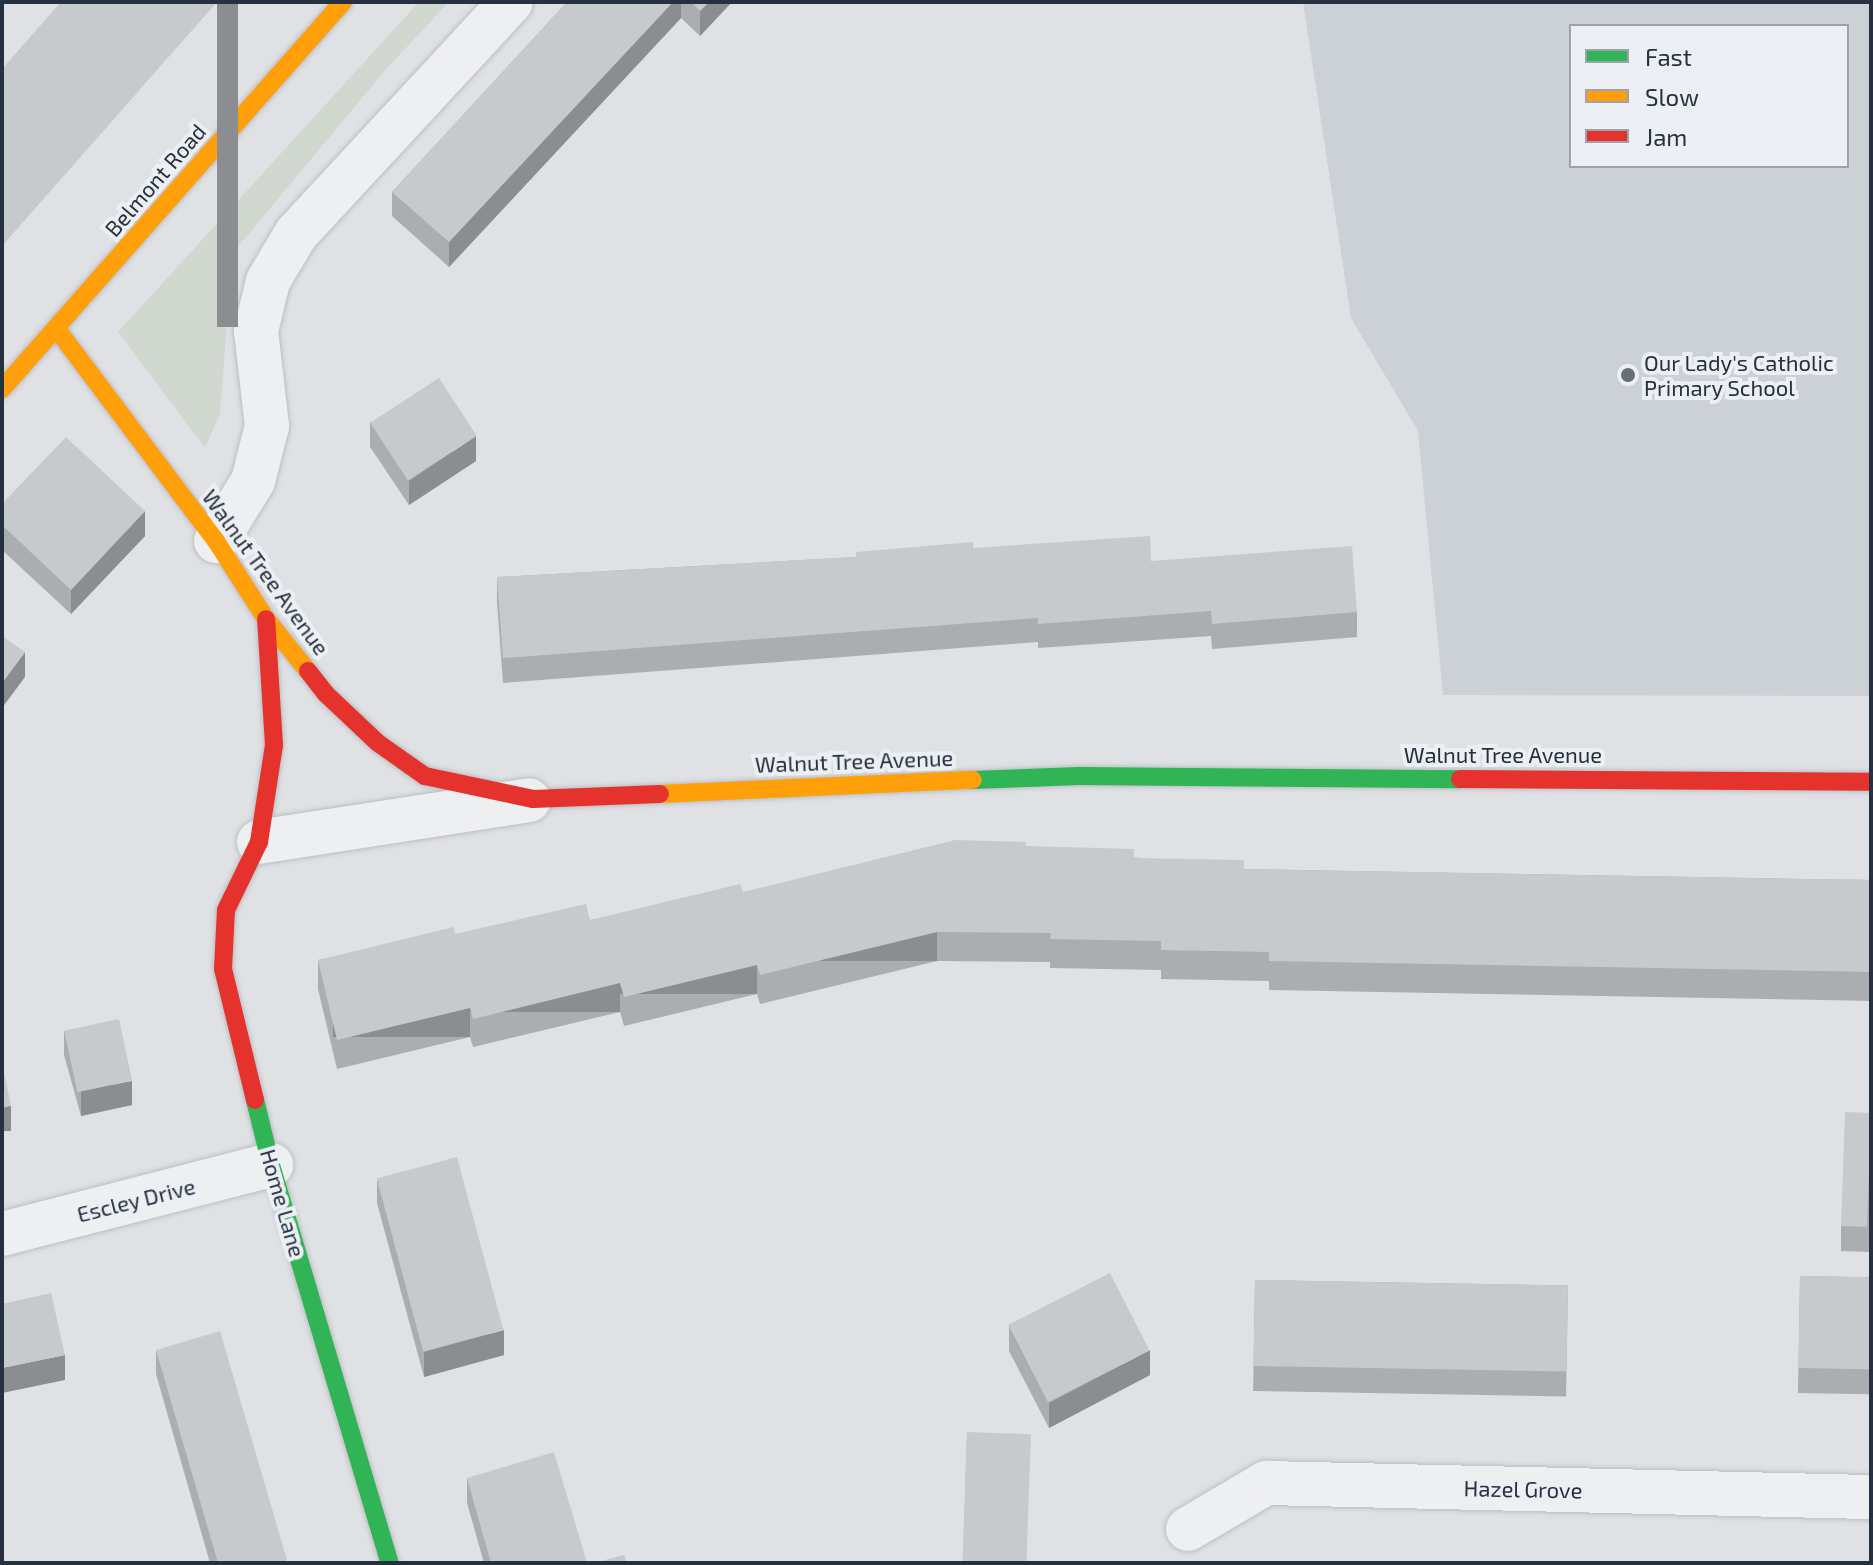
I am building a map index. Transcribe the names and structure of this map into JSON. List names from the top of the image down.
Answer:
{
  "streets": {
    "main road": ["Belmont Road", "Walnut Tree Avenue", "Home Lane"],
    "street": ["Escley Drive", "Hazel Grove"]
  },
  "crossings": [
    ["Belmont Road", "Walnut Tree Avenue"],
    ["Walnut Tree Avenue", "Home Lane"],
    ["Escley Drive", "Home Lane"]
  ],
  "places": ["Our Lady's Catholic Primary School"],
  "legend": ["Fast", "Slow", "Jam"]
}
